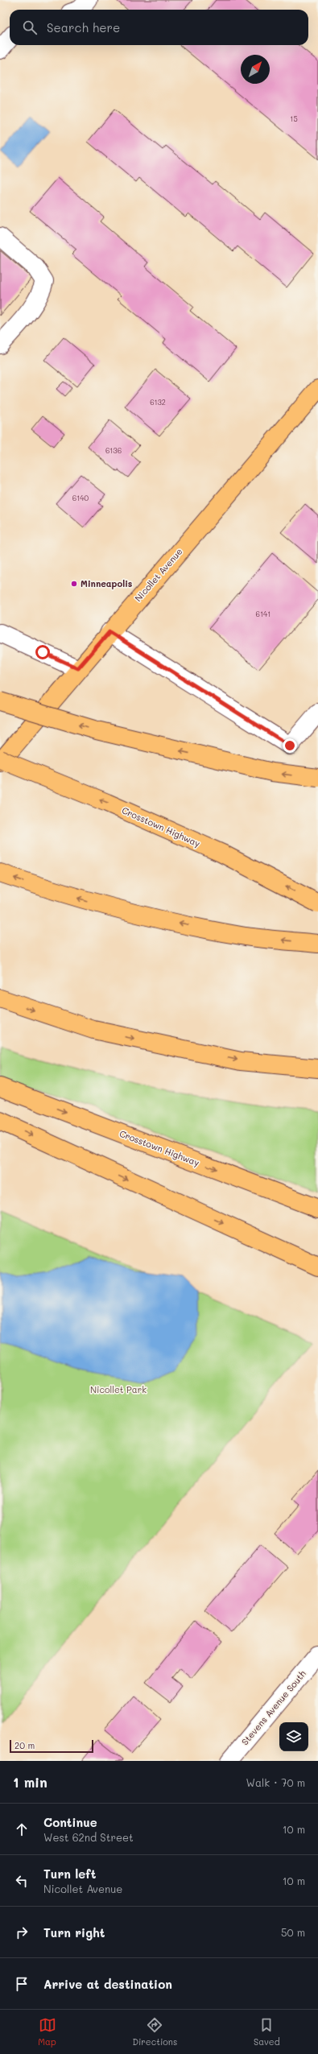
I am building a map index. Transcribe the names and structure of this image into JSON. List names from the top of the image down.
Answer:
{
  "streets": {
    "main road": ["Nicollet Avenue", "Crosstown Highway"],
    "street": ["Stevens Avenue South"]
  },
  "parks": ["Nicollet Park"],
  "places": ["Minneapolis"],
  "house_numbers": [
    "15",
    "6132",
    "6136",
    "6140",
    "6141"
  ],
  "scale_bar": "20 m",
  "north": "top right",
  "page": {
    "search": "Search here",
    "scale": "20 m",
    "heading": ["1 min", "Walk · 70 m"],
    "list": [
      ["Continue", "West 62nd Street", "10 m"],
      ["Turn left", "Nicollet Avenue", "10 m"],
      ["Turn right", "50 m"],
      "Arrive at destination"
    ],
    "nav": ["Map", "Directions", "Saved"]
  }
}
